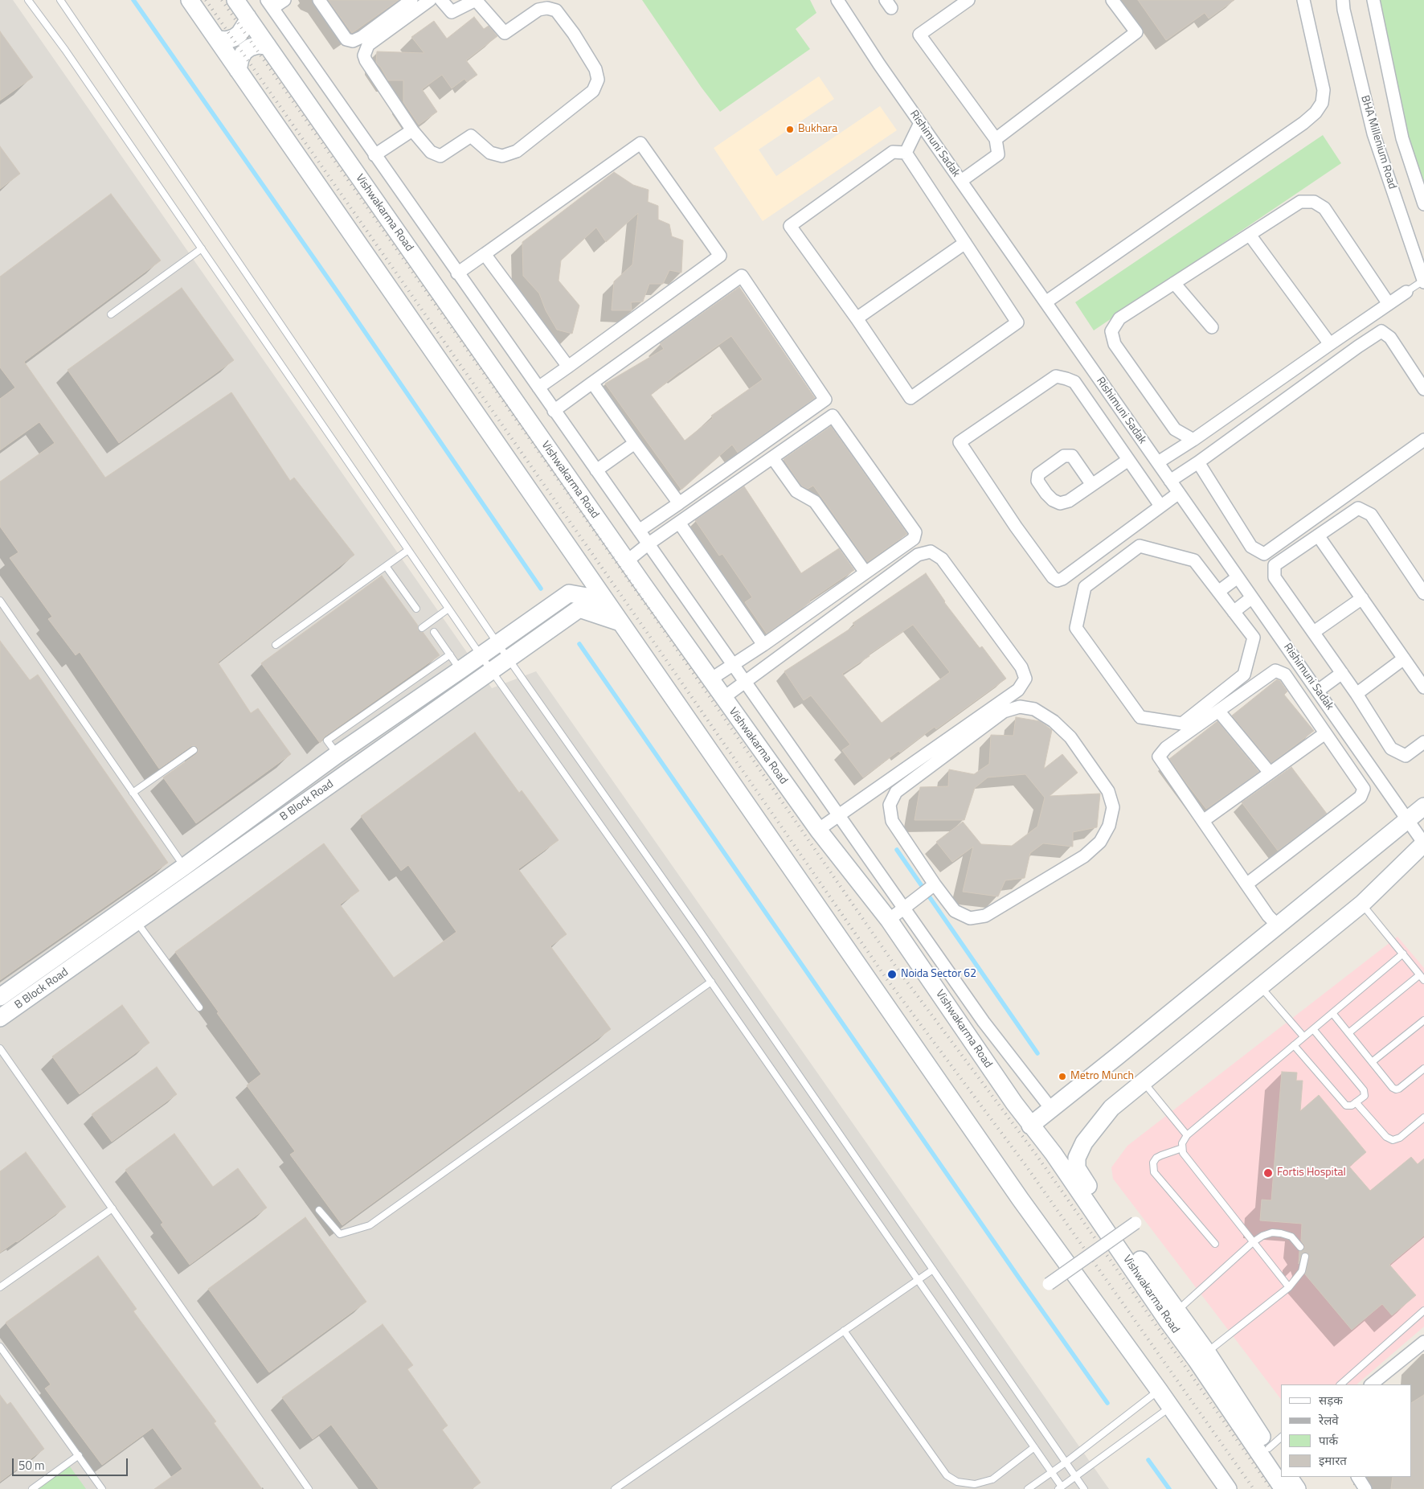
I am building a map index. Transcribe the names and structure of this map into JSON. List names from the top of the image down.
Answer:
{
  "streets": {
    "main road": ["Vishwakarma Road", "B Block Road"],
    "street": ["BHA Millenium Road", "Rishimuni Sadak"]
  },
  "places": [
    "Bukhara",
    "Noida Sector 62",
    "Metro Munch",
    "Fortis Hospital"
  ],
  "legend": [
    "सड़क",
    "रेलवे",
    "पार्क",
    "इमारत"
  ],
  "scale_bar": "50 m"
}
